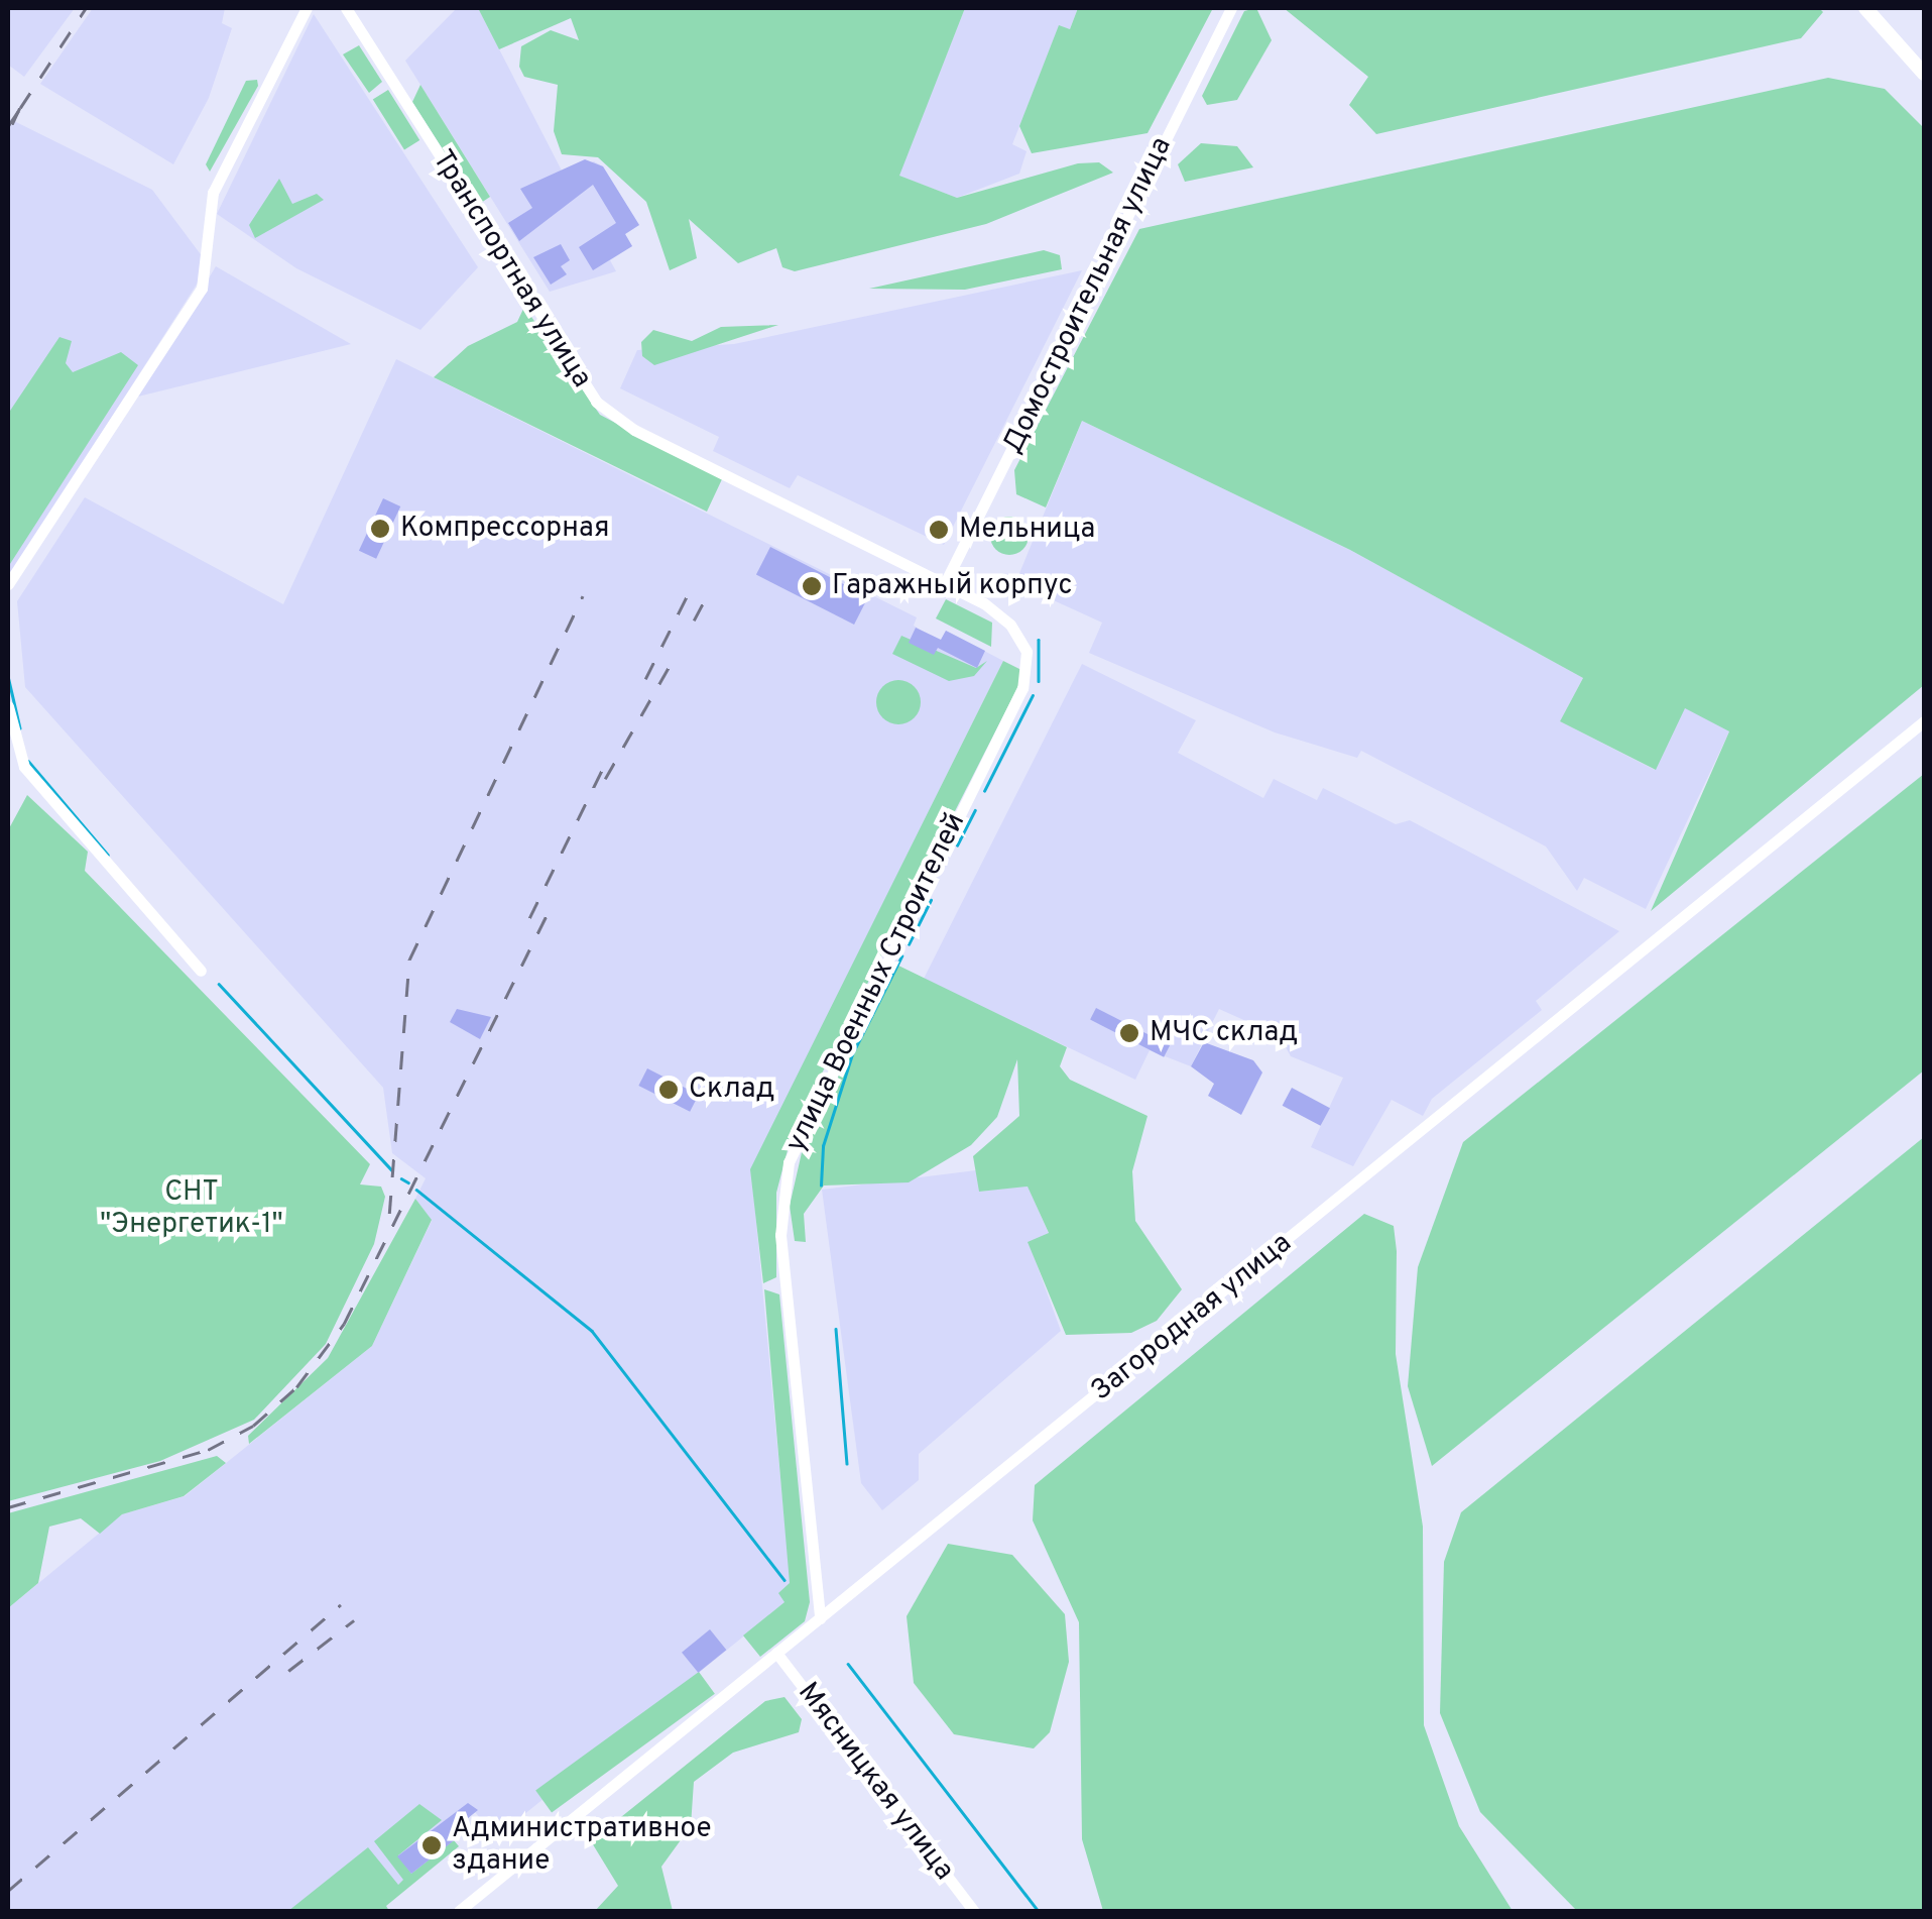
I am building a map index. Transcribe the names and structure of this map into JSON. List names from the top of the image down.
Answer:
{
  "streets": {
    "street": [
      "Транспортная улица",
      "Домостроительная улица",
      "улица Военных Строителей",
      "Загородная улица",
      "Мясницкая улица"
    ]
  },
  "crossings": [
    ["Транспортная улица", "Домостроительная улица"],
    ["Транспортная улица", "улица Военных Строителей"],
    ["Домостроительная улица", "улица Военных Строителей"],
    ["улица Военных Строителей", "Загородная улица"],
    ["Загородная улица", "Мясницкая улица"]
  ],
  "parks": ["СНТ \"Энергетик-1\""],
  "places": [
    "Компрессорная",
    "Мельница",
    "Гаражный корпус",
    "МЧС склад",
    "Склад",
    "Административное здание"
  ]
}
